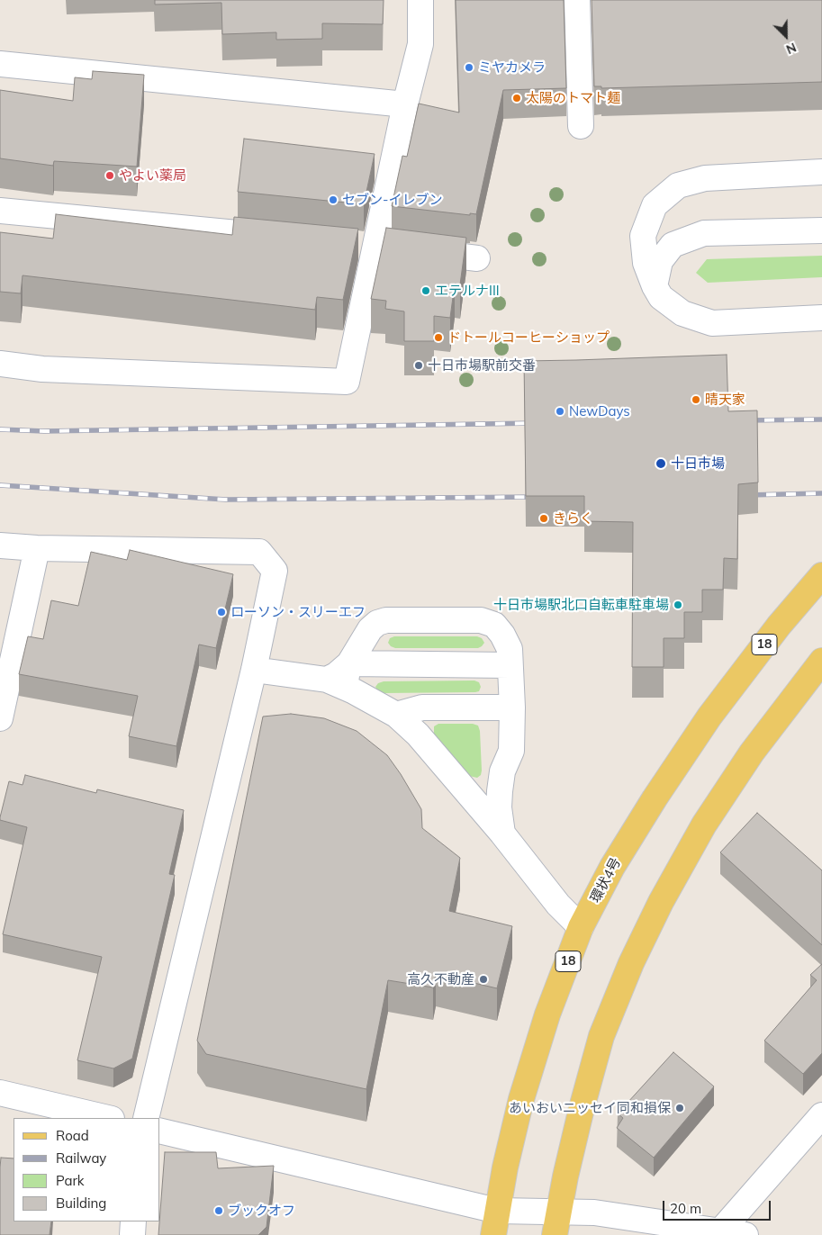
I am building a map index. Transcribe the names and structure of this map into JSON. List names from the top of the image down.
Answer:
{
  "streets": {
    "main road": ["18", "環状4号"]
  },
  "places": [
    "ミヤカメラ",
    "太陽のトマト麺",
    "やよい薬局",
    "セブン-イレブン",
    "エテルナIII",
    "ドトールコーヒーショップ",
    "十日市場駅前交番",
    "晴天家",
    "NewDays",
    "十日市場",
    "きらく",
    "十日市場駅北口自転車駐車場",
    "ローソン・スリーエフ",
    "高久不動産",
    "あいおいニッセイ同和損保",
    "ブックオフ"
  ],
  "legend": [
    "Road",
    "Railway",
    "Park",
    "Building"
  ],
  "scale_bar": "20 m",
  "north": "bottom right"
}
